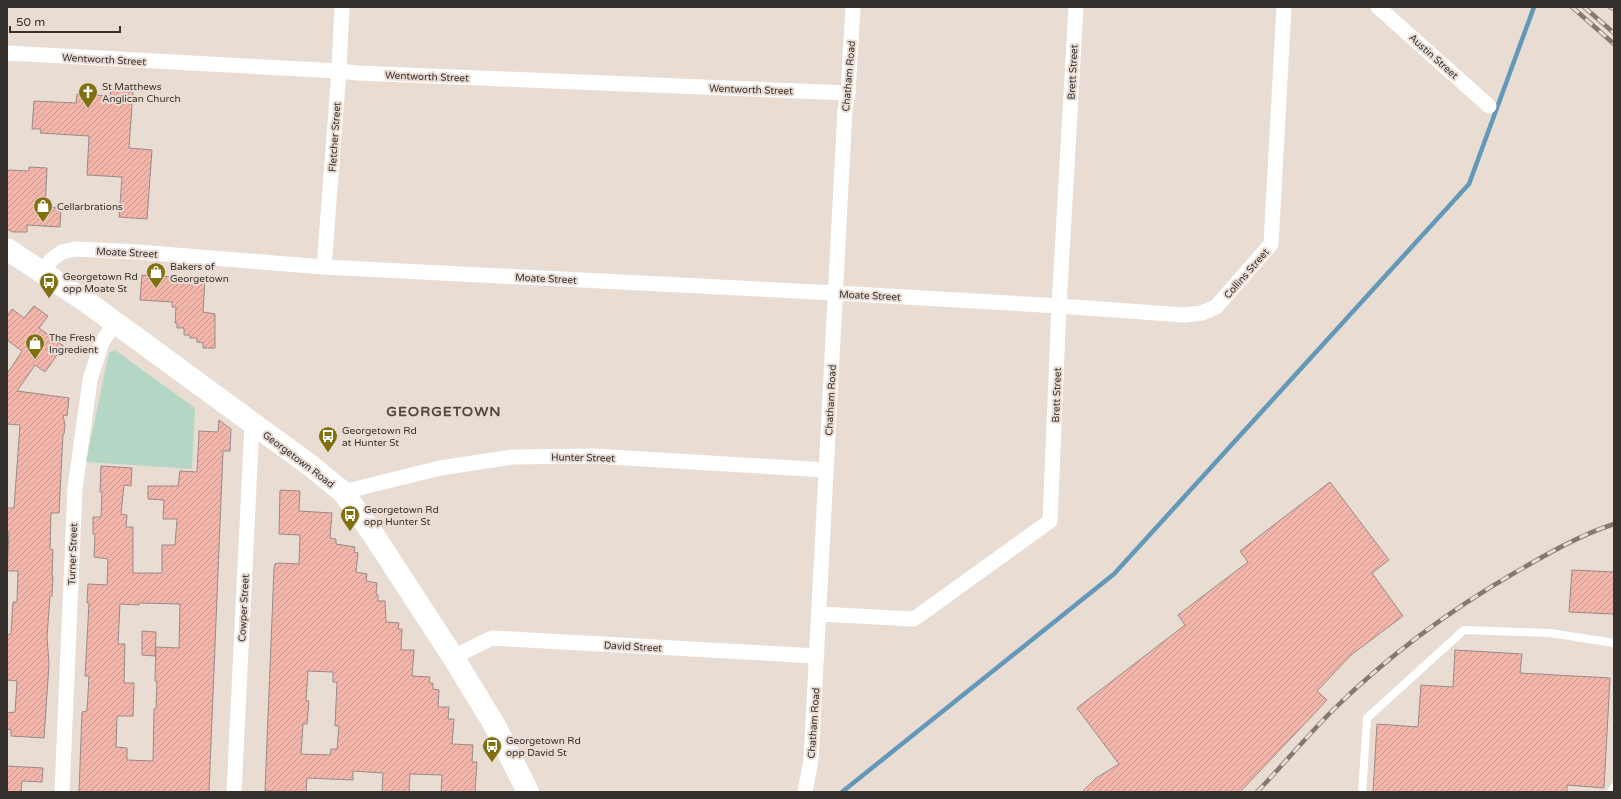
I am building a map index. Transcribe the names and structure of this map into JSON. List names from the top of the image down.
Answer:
{
  "streets": {
    "street": [
      "Austin Street",
      "Wentworth Street",
      "Brett Street",
      "Chatham Road",
      "Fletcher Street",
      "Moate Street",
      "Collins Street",
      "Hunter Street",
      "Georgetown Road",
      "Turner Street",
      "Cowper Street",
      "David Street"
    ]
  },
  "crossings": [
    ["Wentworth Street", "Chatham Road"],
    ["Wentworth Street", "Fletcher Street"],
    ["Brett Street", "Chatham Road"],
    ["Brett Street", "Moate Street"],
    ["Brett Street", "Collins Street"],
    ["Chatham Road", "Moate Street"],
    ["Chatham Road", "Hunter Street"],
    ["Chatham Road", "David Street"],
    ["Fletcher Street", "Moate Street"],
    ["Moate Street", "Collins Street"],
    ["Moate Street", "Georgetown Road"],
    ["Hunter Street", "Georgetown Road"],
    ["Georgetown Road", "Turner Street"],
    ["Georgetown Road", "Cowper Street"],
    ["Georgetown Road", "David Street"]
  ],
  "districts": ["GEORGETOWN"],
  "places": {
    "church": ["St Matthews Anglican Church"],
    "shop": ["Cellarbrations", "Bakers of Georgetown", "The Fresh Ingredient"],
    "bus stop": [
      "Georgetown Rd opp Moate St",
      "Georgetown Rd at Hunter St",
      "Georgetown Rd opp Hunter St",
      "Georgetown Rd opp David St"
    ]
  },
  "scale_bar": "50 m"
}
